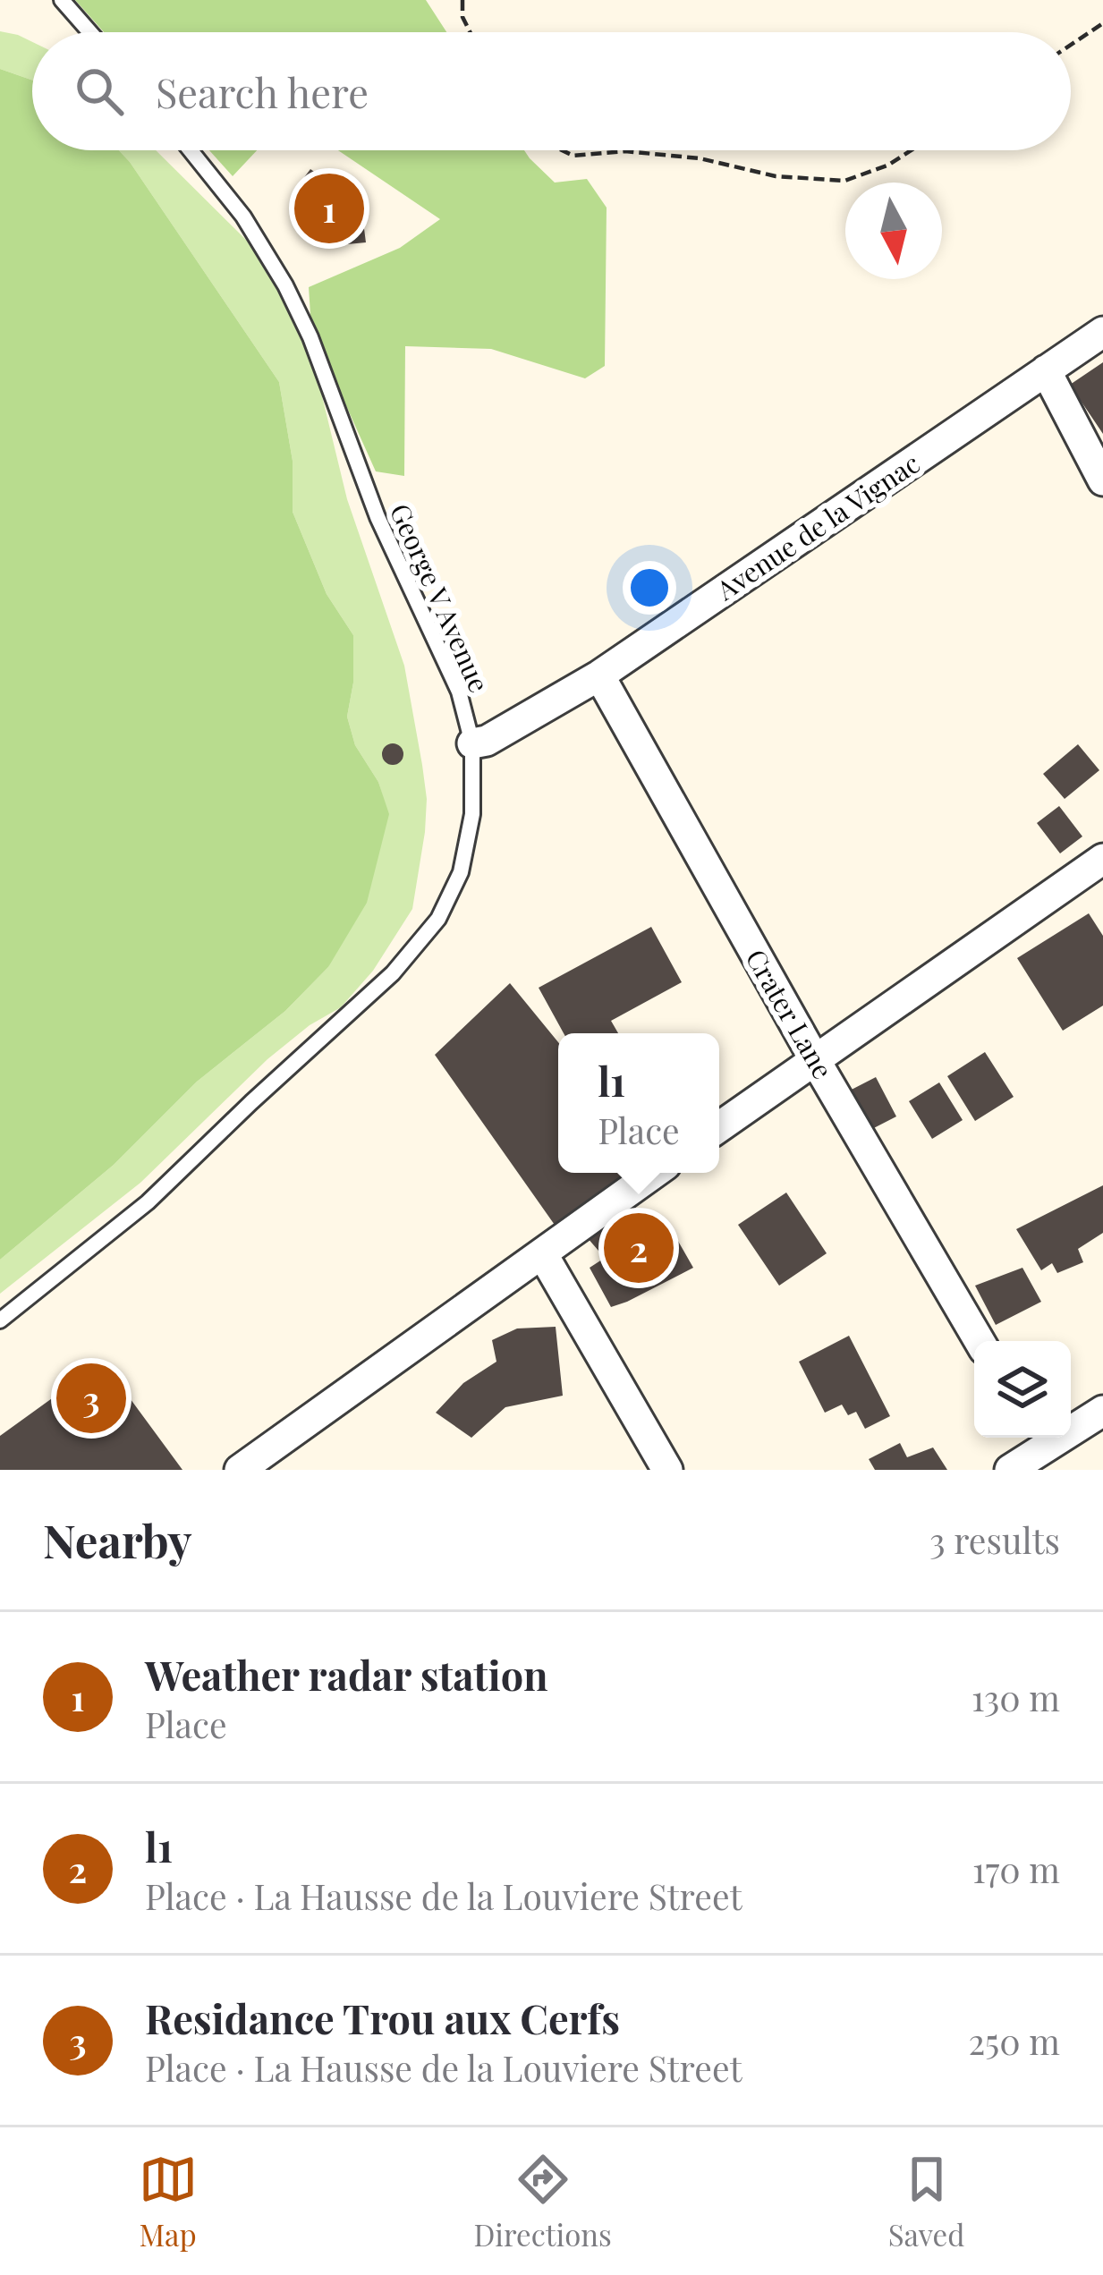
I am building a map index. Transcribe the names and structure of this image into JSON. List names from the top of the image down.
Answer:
{
  "streets": {
    "street": ["Avenue de la Vignac", "Crater Lane"],
    "lane": ["George V Avenue"]
  },
  "crossings": [
    ["Avenue de la Vignac", "George V Avenue"],
    ["Avenue de la Vignac", "Crater Lane"]
  ],
  "north": "bottom",
  "page": {
    "search": "Search here",
    "pins": ["1", "2", "3"],
    "popup": ["l1", "Place"],
    "heading": ["Nearby", "3 results"],
    "list": [
      {
        "mark": "1",
        "name": "Weather radar station",
        "note": "Place",
        "value": "130 m"
      },
      {
        "mark": "2",
        "name": "l1",
        "note": "Place · La Hausse de la Louviere Street",
        "value": "170 m"
      },
      {
        "mark": "3",
        "name": "Residance Trou aux Cerfs",
        "note": "Place · La Hausse de la Louviere Street",
        "value": "250 m"
      }
    ],
    "nav": ["Map", "Directions", "Saved"]
  }
}
